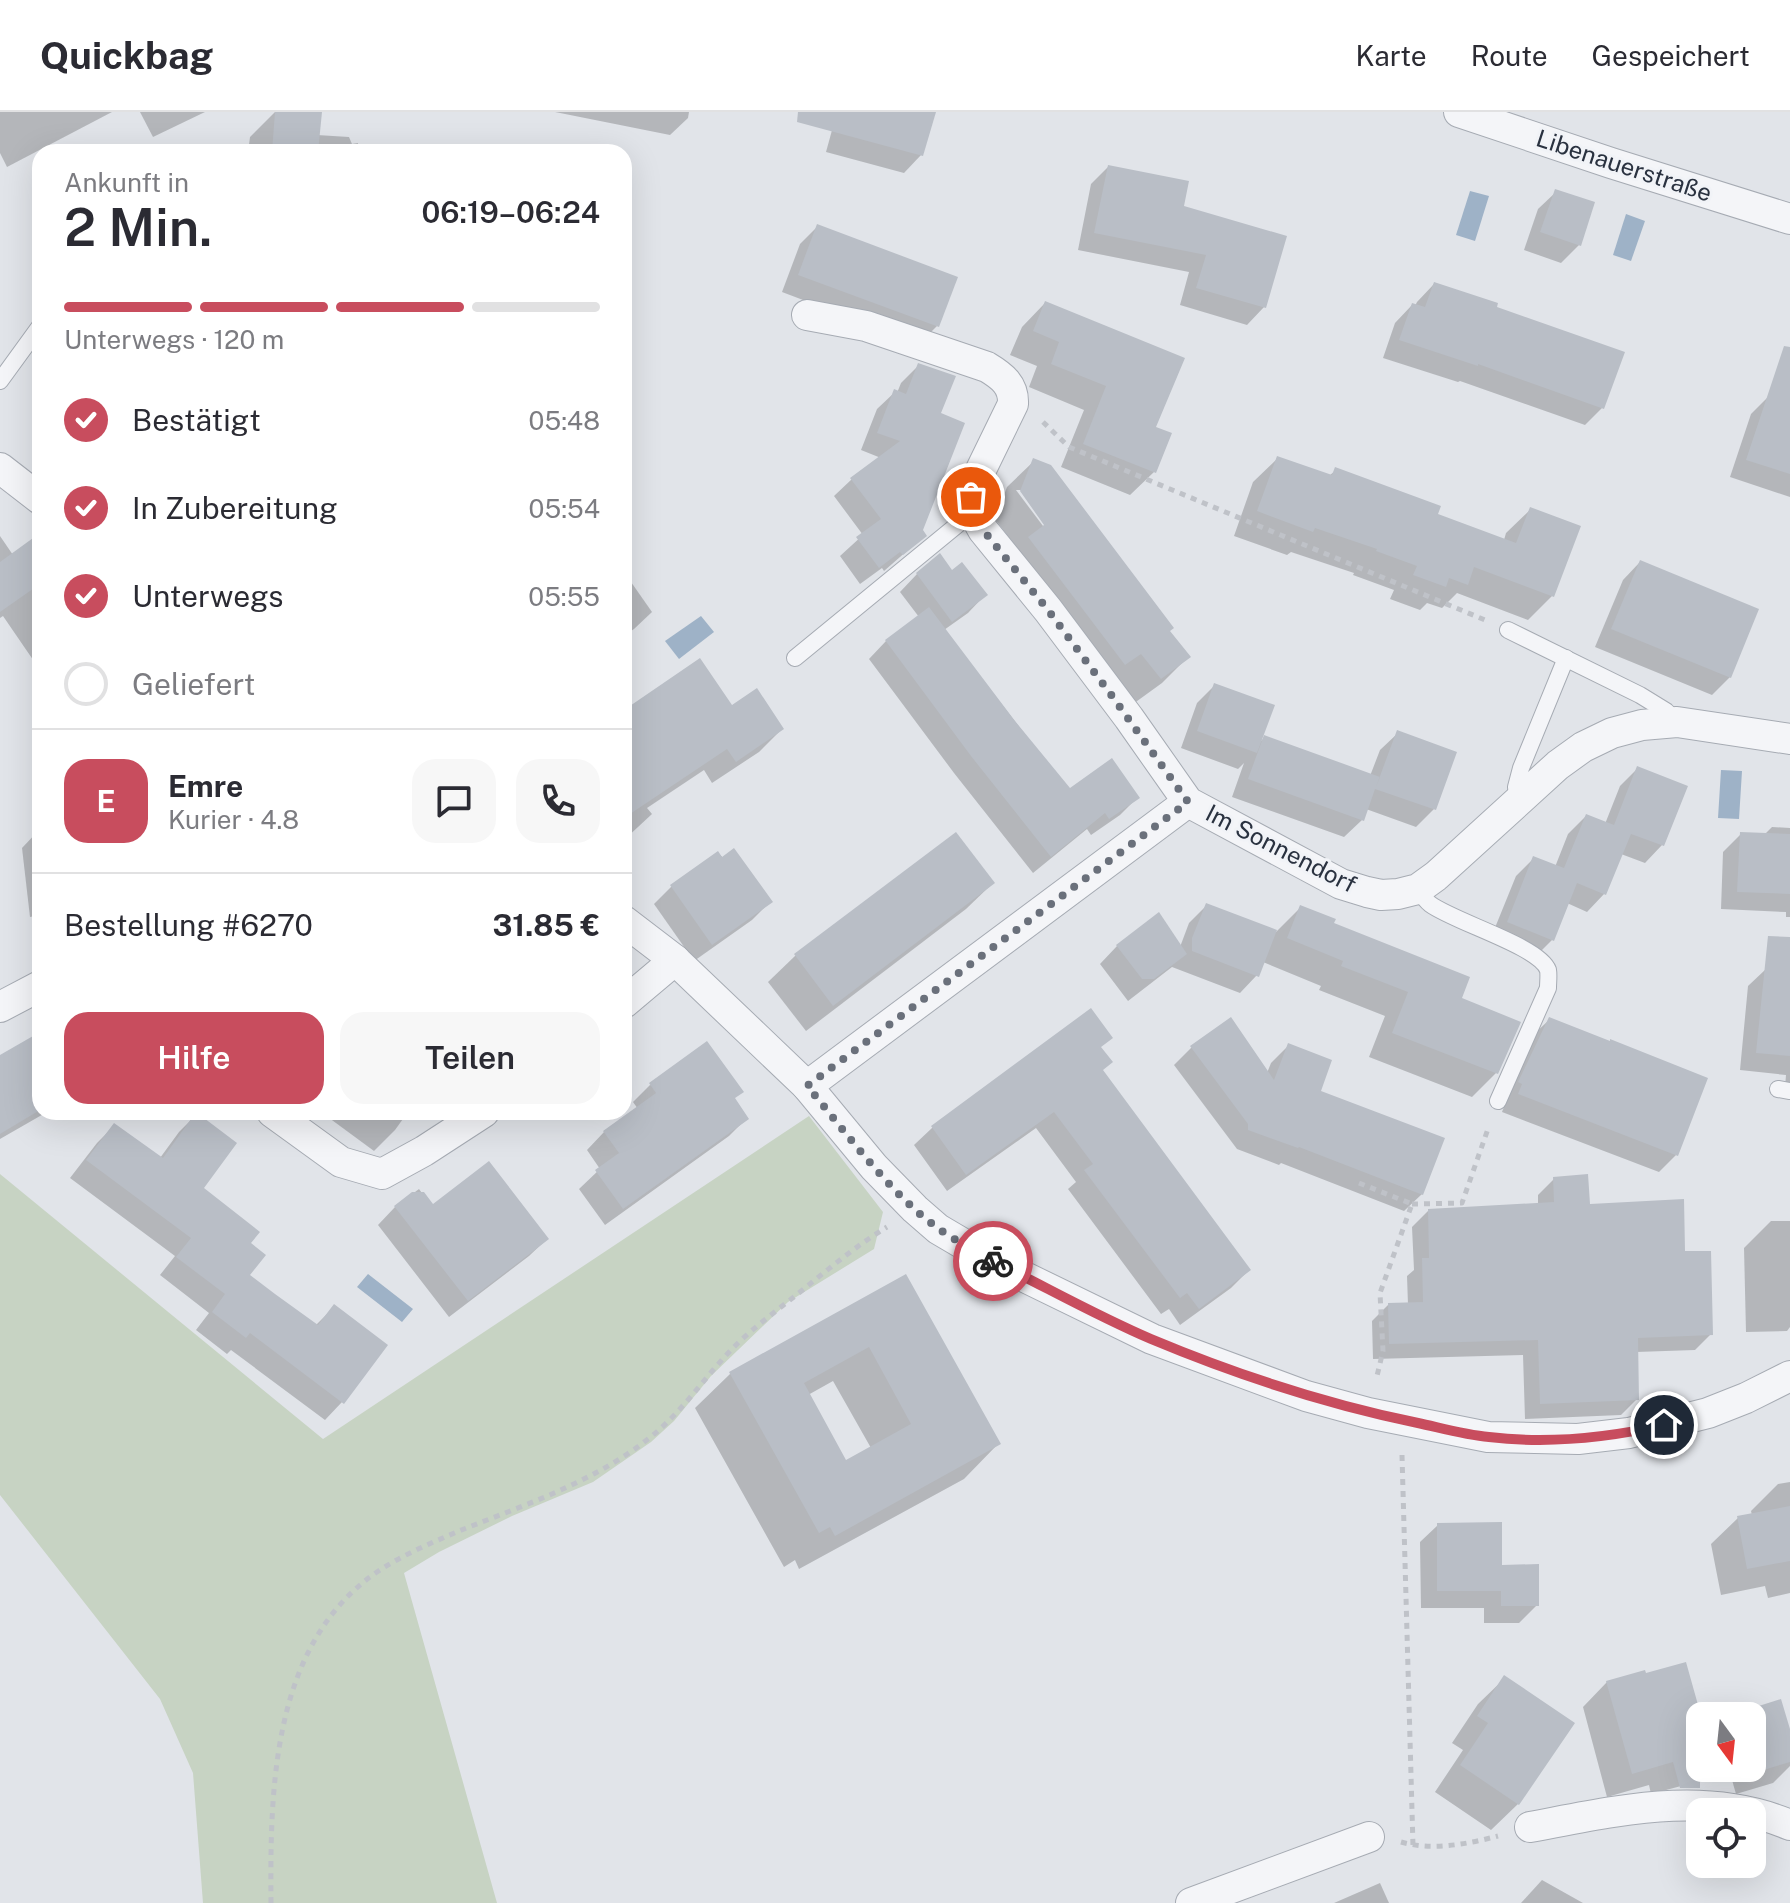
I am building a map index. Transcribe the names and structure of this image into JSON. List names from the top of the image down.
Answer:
{
  "streets": {
    "street": ["Libenauerstraße", "Im Sonnendorf"]
  },
  "north": "bottom",
  "page": {
    "header": "Quickbag",
    "nav": ["Karte", "Route", "Gespeichert"],
    "heading": ["2 Min.", "Ankunft in", "06:19–06:24"],
    "panel": [
      "Emre",
      "Kurier · 4.8",
      "Bestellung #6270",
      "31.85 €"
    ],
    "bar": "Unterwegs · 120 m",
    "list": [
      ["Bestätigt", "05:48"],
      ["In Zubereitung", "05:54"],
      ["Unterwegs", "05:55"],
      "Geliefert"
    ],
    "round": "E",
    "buttons": ["Hilfe", "Teilen"]
  }
}
